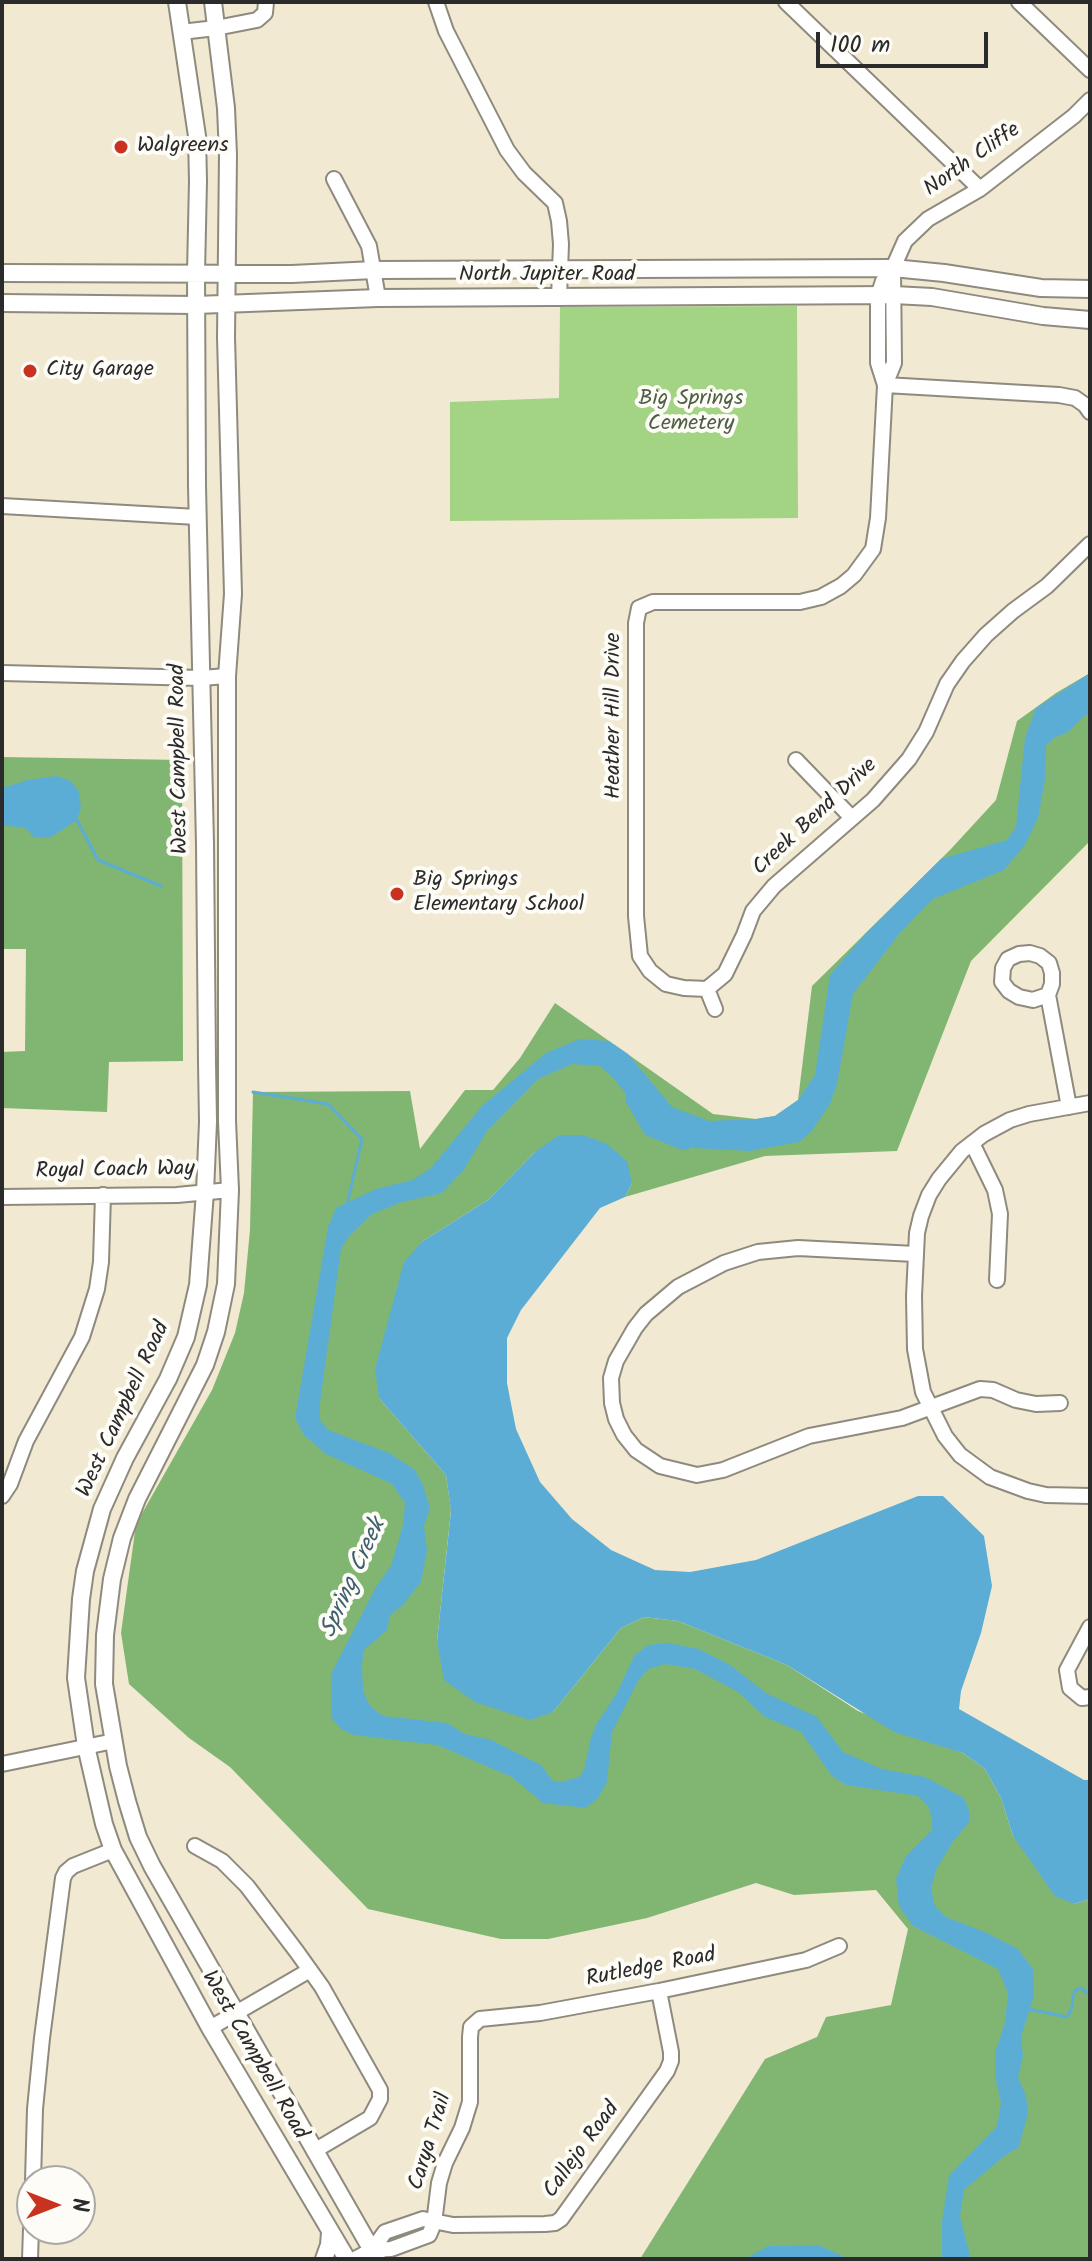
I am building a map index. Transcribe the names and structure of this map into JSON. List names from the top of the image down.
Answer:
{
  "streets": {
    "main road": ["North Jupiter Road", "West Campbell Road"],
    "street": [
      "North Cliffe",
      "Heather Hill Drive",
      "Creek Bend Drive",
      "Royal Coach Way",
      "Rutledge Road",
      "Carya Trail",
      "Callejo Road"
    ]
  },
  "crossings": [
    ["North Cliffe", "North Jupiter Road"],
    ["North Cliffe", "Heather Hill Drive"],
    ["North Jupiter Road", "Heather Hill Drive"],
    ["North Jupiter Road", "West Campbell Road"],
    ["Heather Hill Drive", "Creek Bend Drive"],
    ["West Campbell Road", "Royal Coach Way"],
    ["West Campbell Road", "Callejo Road"],
    ["Rutledge Road", "Carya Trail"],
    ["Rutledge Road", "Callejo Road"],
    ["Carya Trail", "Callejo Road"]
  ],
  "water": ["Spring Creek"],
  "parks": ["Big Springs Cemetery"],
  "places": ["Walgreens", "City Garage", "Big Springs Elementary School"],
  "scale_bar": "100 m",
  "north": "right"
}
